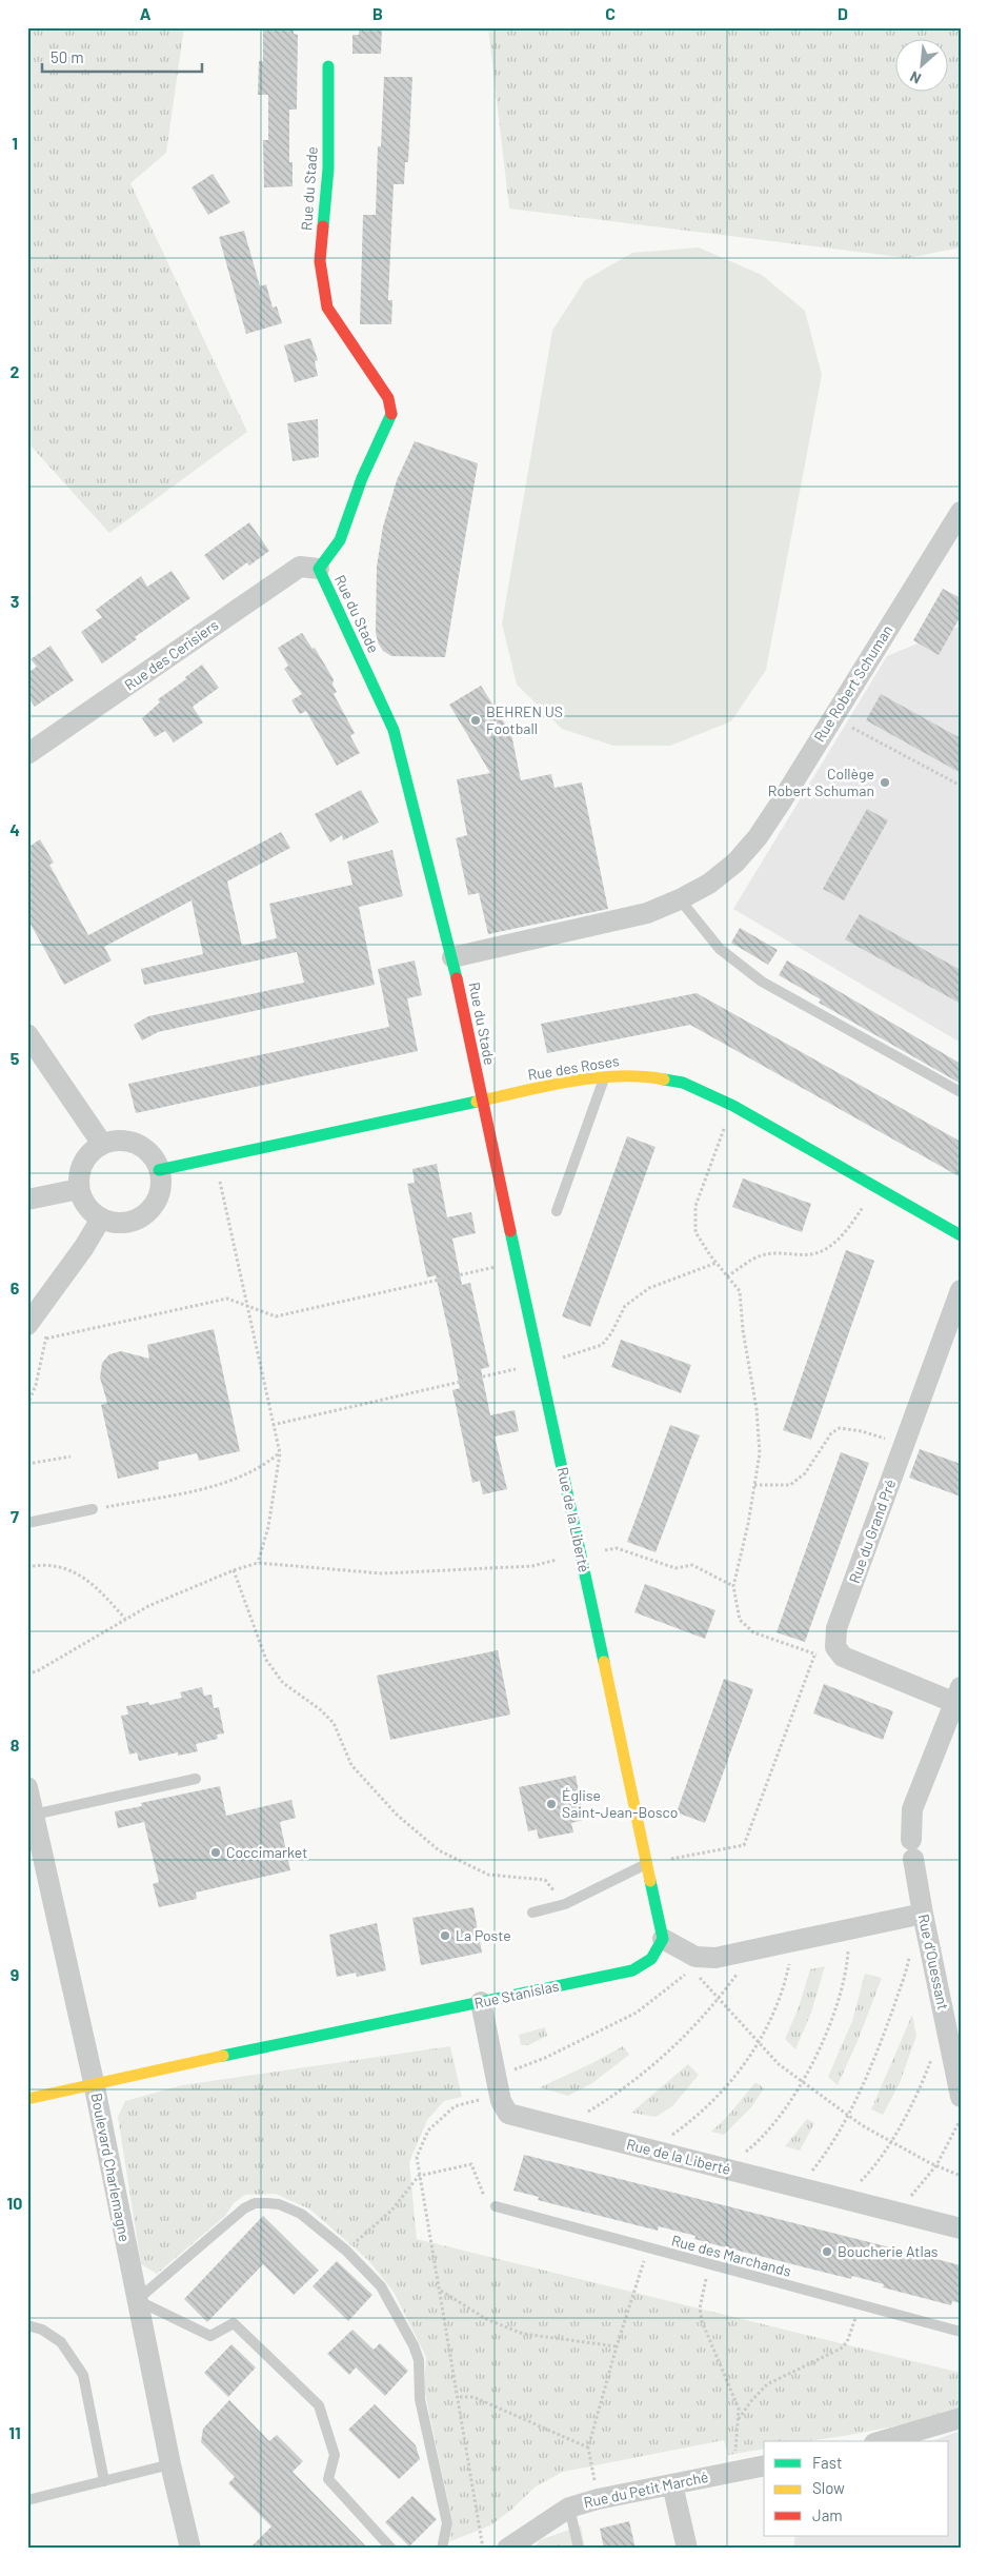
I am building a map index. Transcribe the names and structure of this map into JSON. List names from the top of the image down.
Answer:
{
  "streets": {
    "street": [
      "Rue du Stade",
      "Rue des Cerisiers",
      "Rue Robert Schuman",
      "Rue des Roses",
      "Rue de la Liberté",
      "Rue du Grand Pré",
      "Rue d'Ouessant",
      "Rue Stanislas",
      "Boulevard Charlemagne",
      "Rue du Petit Marché"
    ],
    "lane": ["Rue des Marchands"]
  },
  "crossings": [
    ["Rue du Stade", "Rue des Cerisiers"],
    ["Rue du Stade", "Rue Robert Schuman"],
    ["Rue du Stade", "Rue des Roses"],
    ["Rue du Stade", "Rue de la Liberté"],
    ["Rue des Roses", "Rue de la Liberté"],
    ["Rue de la Liberté", "Rue Stanislas"],
    ["Rue Stanislas", "Boulevard Charlemagne"]
  ],
  "places": [
    "BEHREN US Football",
    "Collège Robert Schuman",
    "Église Saint-Jean-Bosco",
    "Coccimarket",
    "La Poste",
    "Boucherie Atlas"
  ],
  "legend": ["Fast", "Slow", "Jam"],
  "scale_bar": "50 m",
  "north": "bottom left",
  "grid": {
    "columns": [
      "A",
      "B",
      "C",
      "D"
    ],
    "rows": [
      "1",
      "2",
      "3",
      "4",
      "5",
      "6",
      "7",
      "8",
      "9",
      "10",
      "11"
    ]
  }
}
